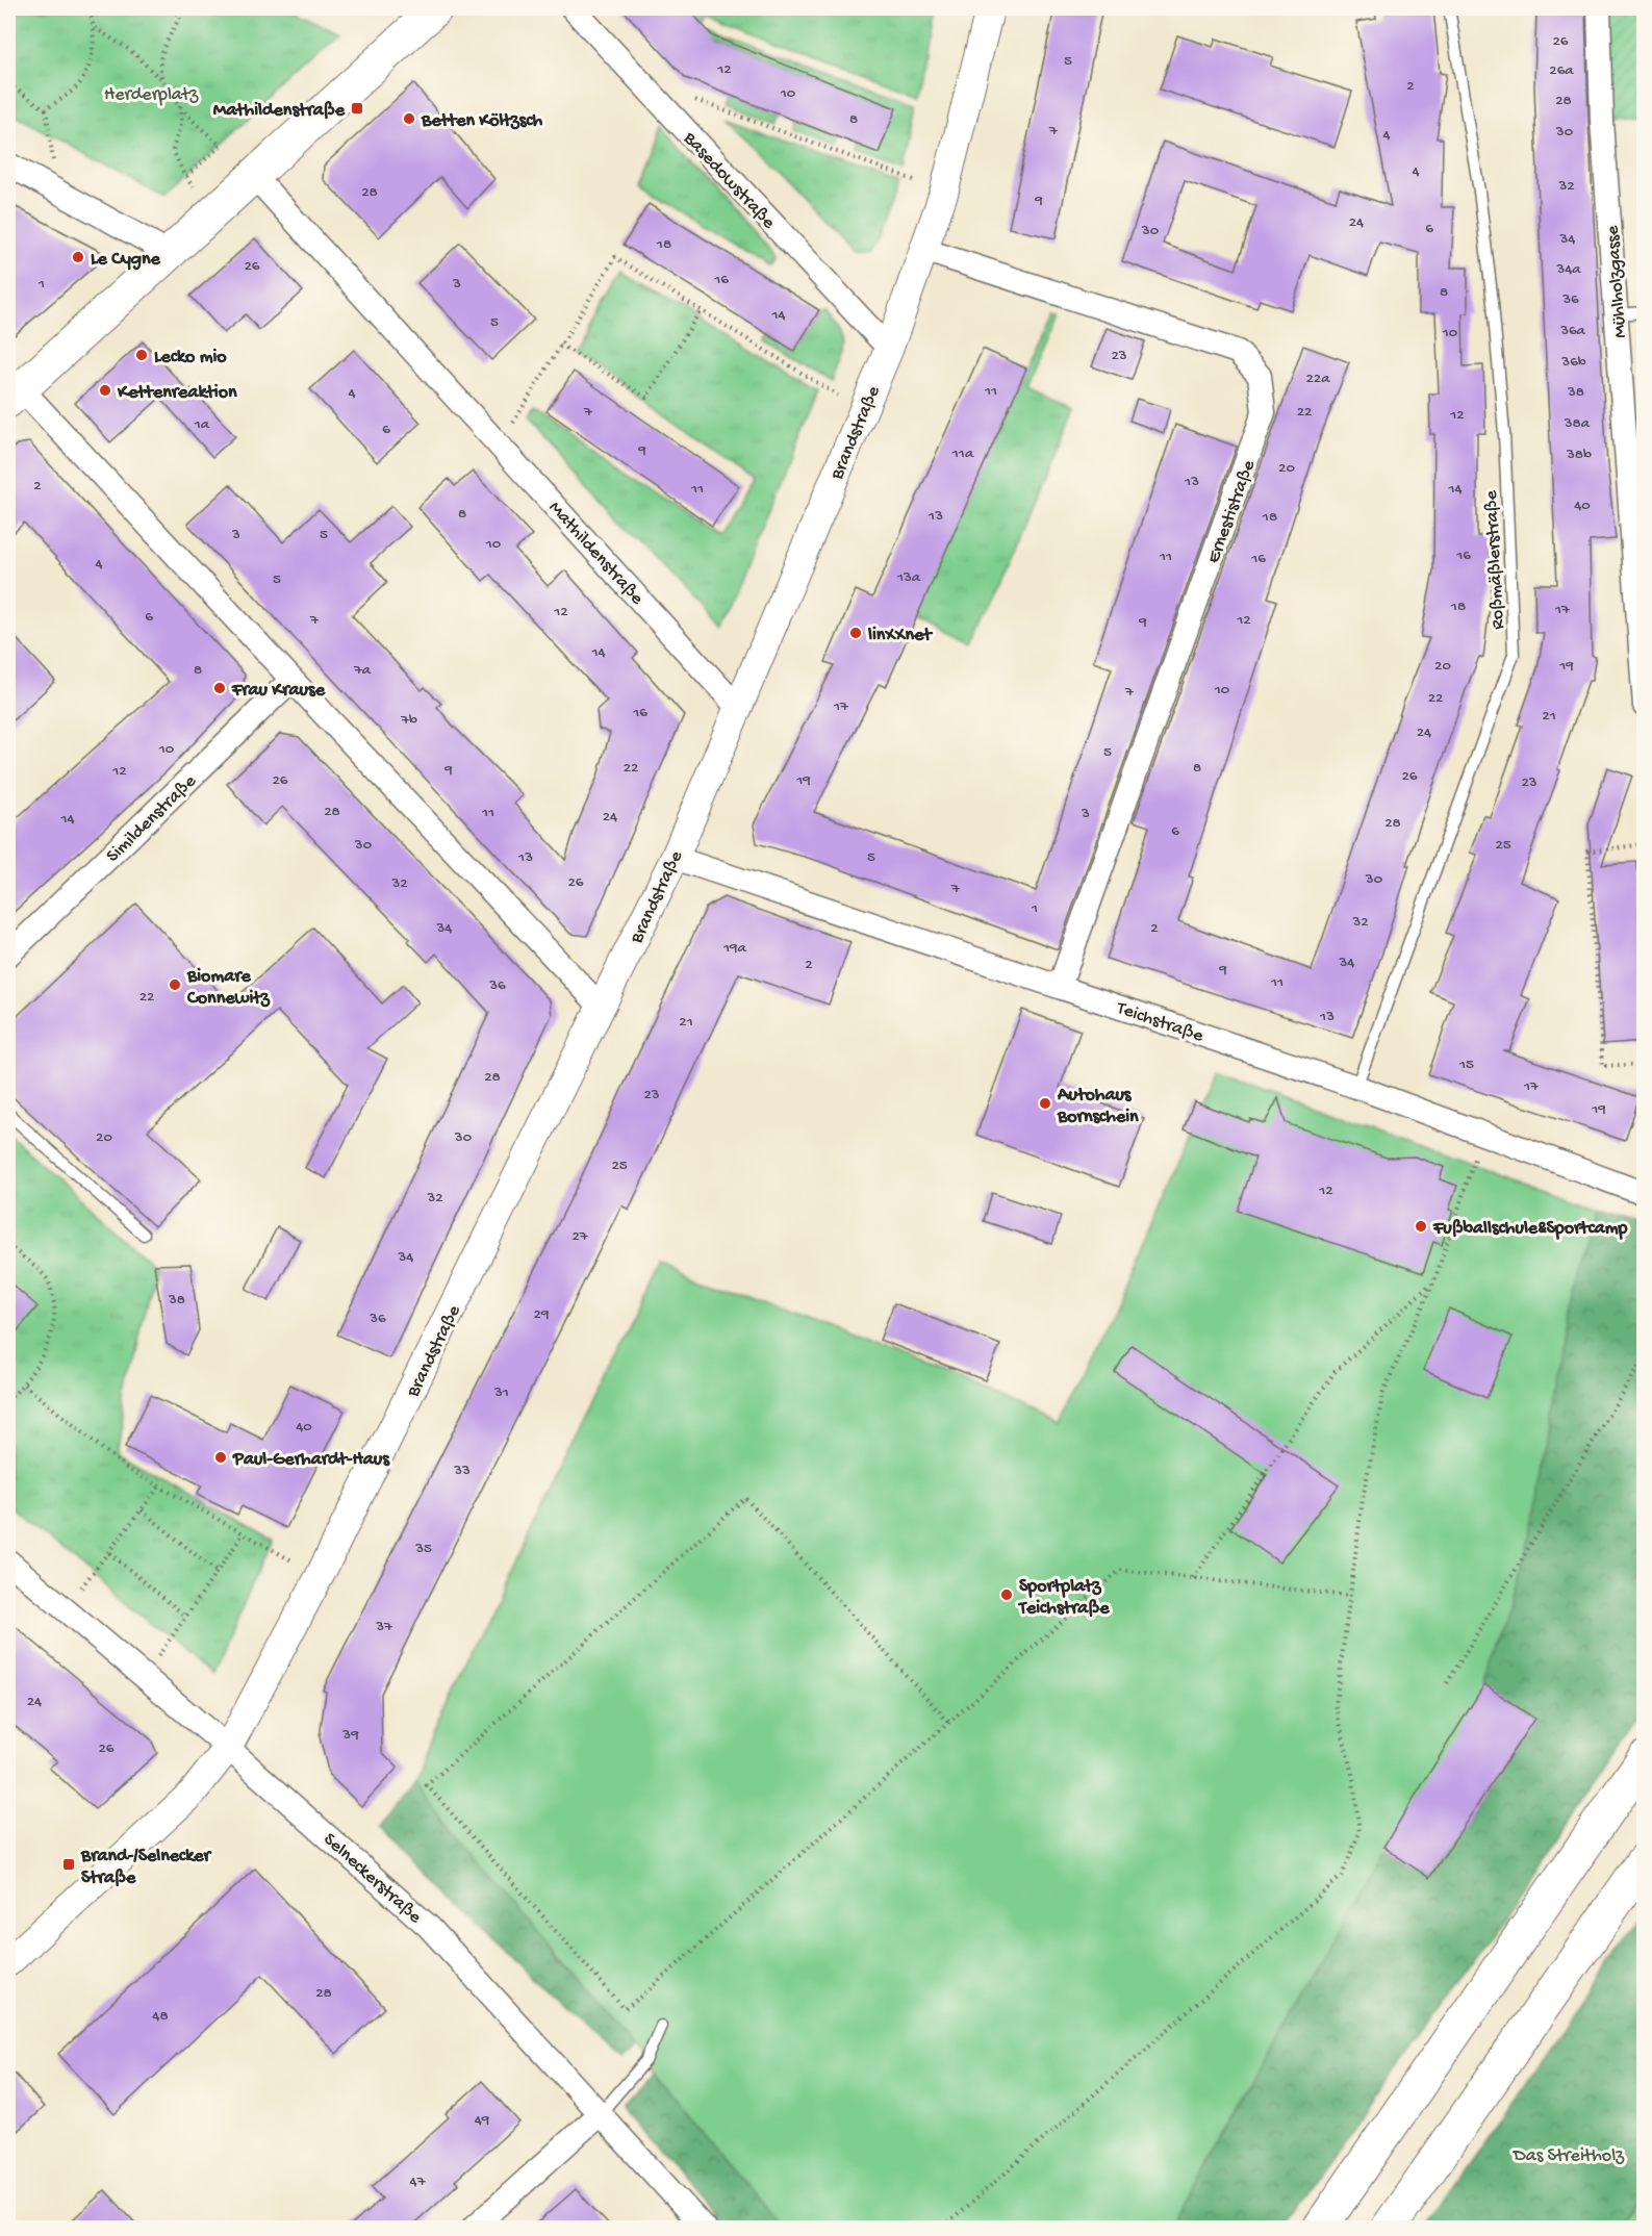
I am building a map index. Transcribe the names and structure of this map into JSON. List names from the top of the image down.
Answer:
{
  "streets": {
    "street": [
      "Basedowstraße",
      "Mühlholzgasse",
      "Brandstraße",
      "Ernestistraße",
      "Mathildenstraße",
      "Simildenstraße",
      "Teichstraße",
      "Selneckerstraße"
    ],
    "lane": ["Roßmäßlerstraße"]
  },
  "crossings": [
    ["Basedowstraße", "Brandstraße"],
    ["Brandstraße", "Ernestistraße"],
    ["Brandstraße", "Mathildenstraße"],
    ["Brandstraße", "Teichstraße"],
    ["Brandstraße", "Selneckerstraße"],
    ["Ernestistraße", "Teichstraße"],
    ["Roßmäßlerstraße", "Teichstraße"]
  ],
  "parks": ["Herderplatz", "Das Streitholz"],
  "places": {
    "transit": ["Mathildenstraße", "Brand-/Selnecker Straße"],
    "other": [
      "Betten Költzsch",
      "Le Cygne",
      "Lecko mio",
      "Kettenreaktion",
      "linXXnet",
      "Frau Krause",
      "Biomare Connewitz",
      "Autohaus Bornschein",
      "Fußballschule&Sportcamp",
      "Paul-Gerhardt-Haus",
      "Sportplatz Teichstraße"
    ]
  },
  "house_numbers": [
    "26",
    "5",
    "12",
    "26a",
    "2",
    "10",
    "28",
    "8",
    "7",
    "30",
    "4",
    "4",
    "32",
    "28",
    "9",
    "24",
    "6",
    "30",
    "34",
    "18",
    "26",
    "34a",
    "16",
    "1",
    "3",
    "8",
    "36",
    "14",
    "5",
    "36a",
    "10",
    "23",
    "36b",
    "22a",
    "11",
    "38",
    "4",
    "7",
    "22",
    "12",
    "38a",
    "1a",
    "6",
    "9",
    "11a",
    "38b",
    "20",
    "13",
    "2",
    "11",
    "14",
    "40",
    "8",
    "13",
    "18",
    "3",
    "5",
    "10",
    "16",
    "11",
    "16",
    "4",
    "13a",
    "5",
    "18",
    "17",
    "12",
    "6",
    "7",
    "12",
    "9",
    "14",
    "20",
    "19",
    "8",
    "7a",
    "10",
    "7",
    "22",
    "17",
    "16",
    "21",
    "7b",
    "24",
    "10",
    "5",
    "22",
    "8",
    "9",
    "12",
    "26",
    "26",
    "19",
    "23",
    "28",
    "11",
    "3",
    "24",
    "14",
    "28",
    "6",
    "30",
    "25",
    "13",
    "5",
    "30",
    "26",
    "32",
    "7",
    "1",
    "32",
    "34",
    "2",
    "19a",
    "34",
    "2",
    "9",
    "11",
    "36",
    "22",
    "13",
    "21",
    "15",
    "28",
    "17",
    "23",
    "19",
    "20",
    "30",
    "25",
    "12",
    "32",
    "27",
    "34",
    "38",
    "29",
    "36",
    "31",
    "40",
    "33",
    "35",
    "37",
    "24",
    "39",
    "26",
    "28",
    "48",
    "49",
    "47"
  ]
}
